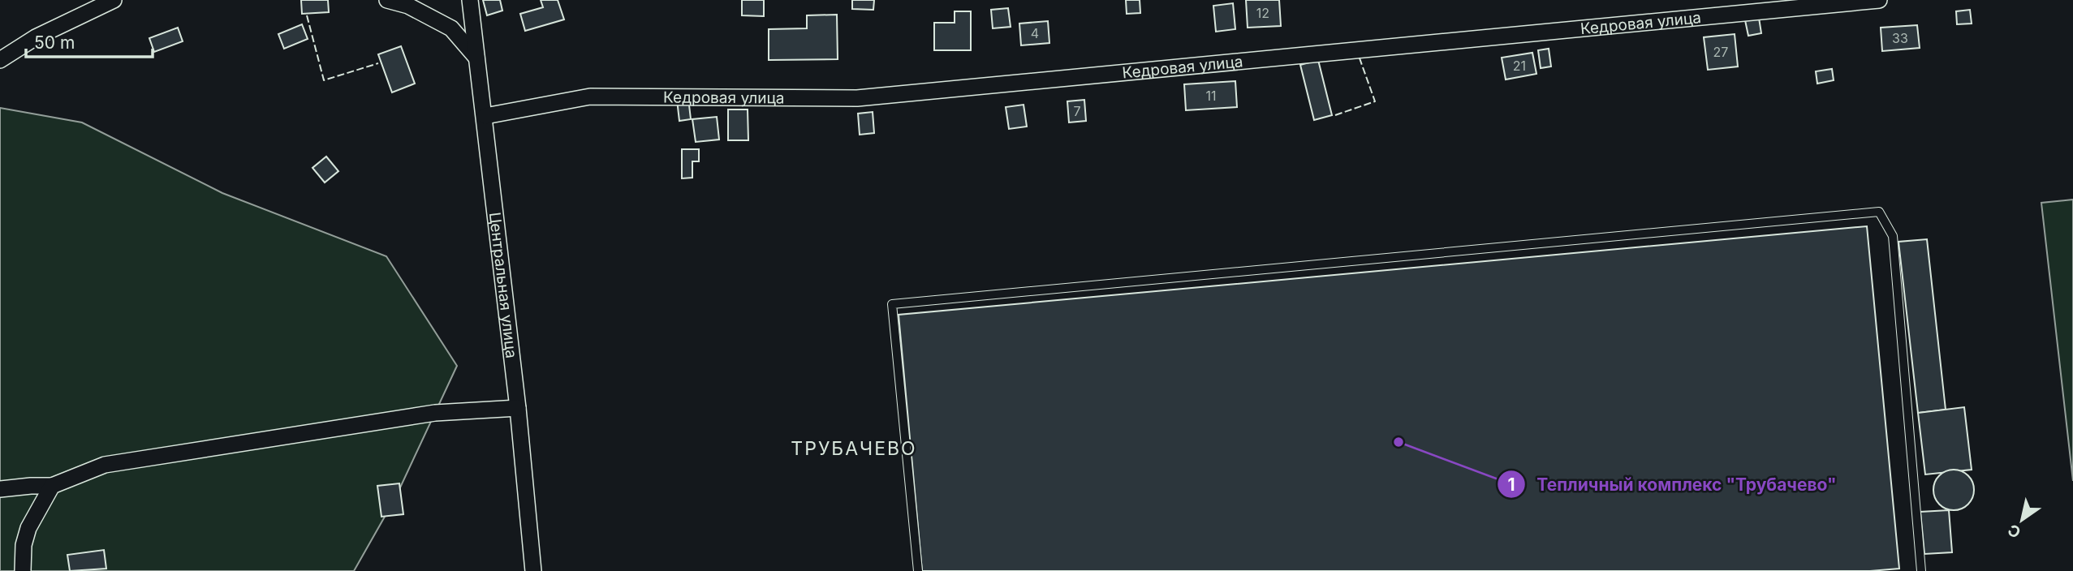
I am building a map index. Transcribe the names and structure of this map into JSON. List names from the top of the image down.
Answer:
{
  "streets": {
    "street": ["Кедровая улица", "Центральная улица"]
  },
  "crossings": [
    ["Кедровая улица", "Центральная улица"]
  ],
  "districts": ["ТРУБАЧЕВО"],
  "places": ["Тепличный комплекс \"Трубачево\""],
  "house_numbers": [
    "12",
    "4",
    "33",
    "27",
    "21",
    "11",
    "7"
  ],
  "scale_bar": "50 m",
  "north": "bottom left"
}
